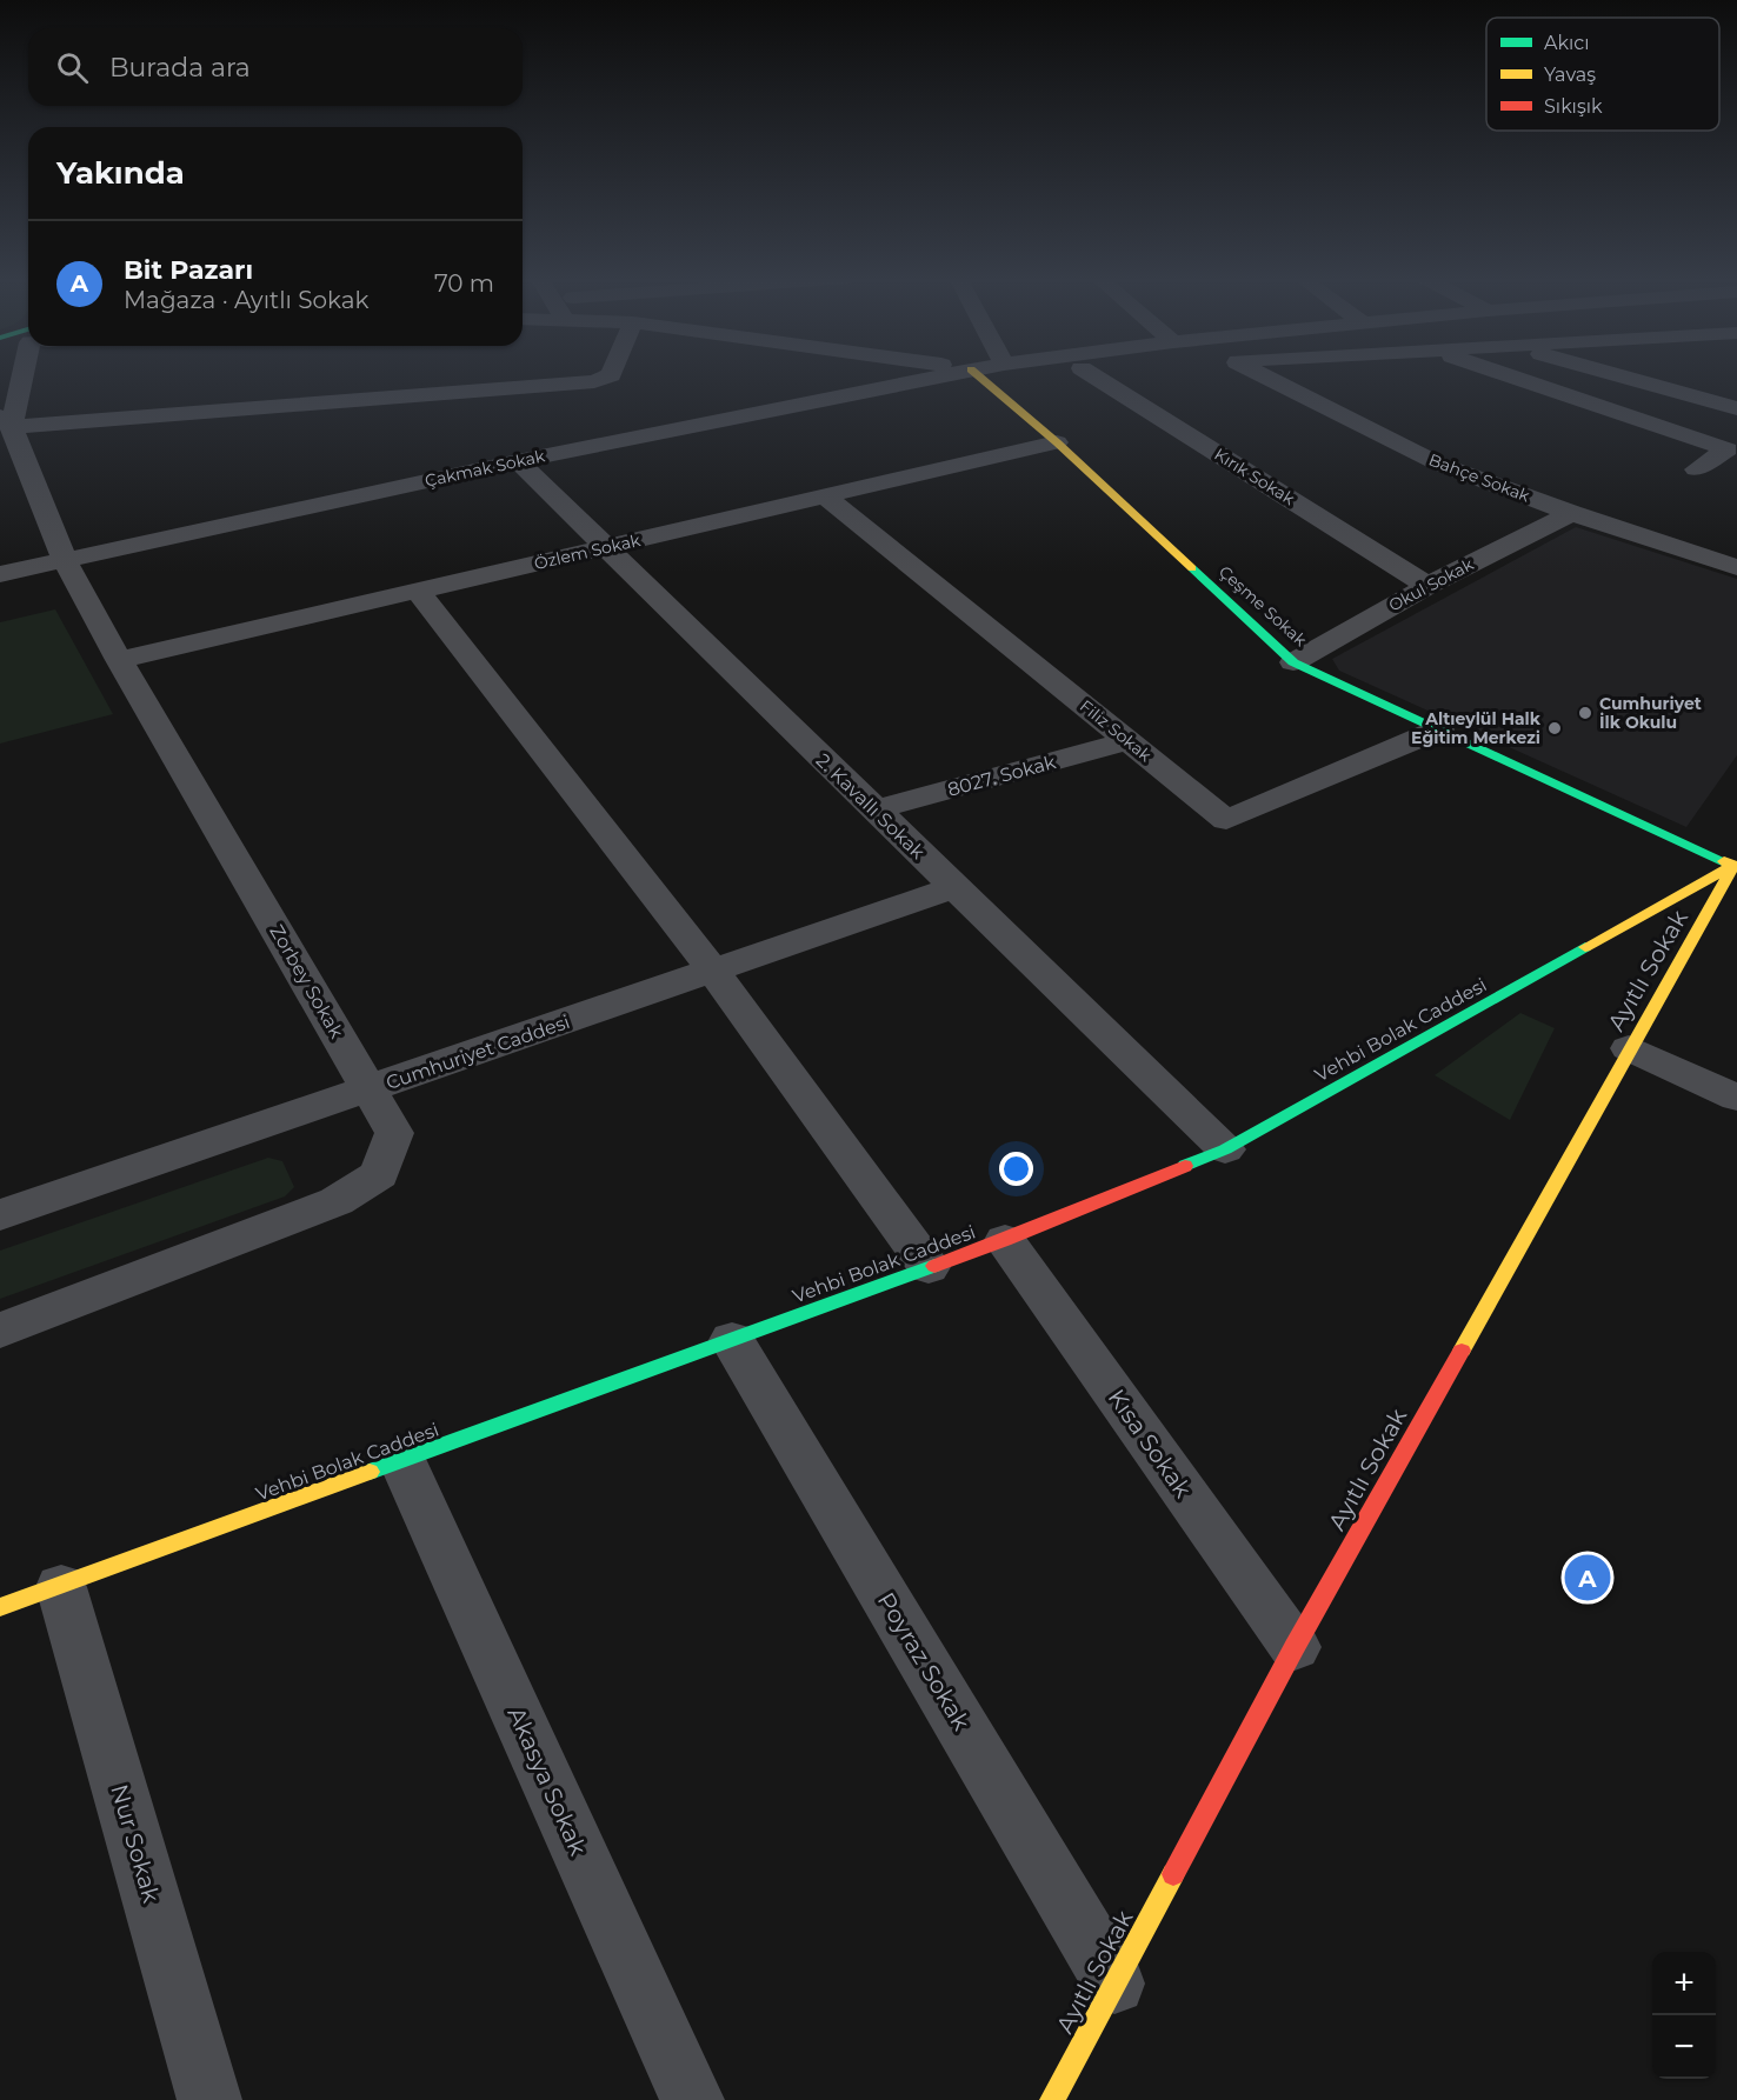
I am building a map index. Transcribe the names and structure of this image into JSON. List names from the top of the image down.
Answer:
{
  "streets": {
    "street": [
      "Çakmak Sokak",
      "Kırık Sokak",
      "Bahçe Sokak",
      "Özlem Sokak",
      "Okul Sokak",
      "Çeşme Sokak",
      "Filiz Sokak",
      "8027. Sokak",
      "2. Kavallı Sokak",
      "Ayıtlı Sokak",
      "Zorbey Sokak",
      "Vehbi Bolak Caddesi",
      "Cumhuriyet Caddesi",
      "Kısa Sokak",
      "Poyraz Sokak",
      "Akasya Sokak",
      "Nur Sokak"
    ]
  },
  "crossings": [
    ["Çakmak Sokak", "2. Kavallı Sokak"],
    ["Çakmak Sokak", "Zorbey Sokak"],
    ["Kırık Sokak", "Okul Sokak"],
    ["Bahçe Sokak", "Okul Sokak"],
    ["Özlem Sokak", "Çeşme Sokak"],
    ["Özlem Sokak", "Filiz Sokak"],
    ["Özlem Sokak", "2. Kavallı Sokak"],
    ["Özlem Sokak", "Zorbey Sokak"],
    ["Okul Sokak", "Çeşme Sokak"],
    ["Çeşme Sokak", "Filiz Sokak"],
    ["Çeşme Sokak", "Ayıtlı Sokak"],
    ["Çeşme Sokak", "Vehbi Bolak Caddesi"],
    ["Filiz Sokak", "8027. Sokak"],
    ["8027. Sokak", "2. Kavallı Sokak"],
    ["2. Kavallı Sokak", "Vehbi Bolak Caddesi"],
    ["2. Kavallı Sokak", "Cumhuriyet Caddesi"],
    ["Ayıtlı Sokak", "Vehbi Bolak Caddesi"],
    ["Ayıtlı Sokak", "Kısa Sokak"],
    ["Ayıtlı Sokak", "Poyraz Sokak"],
    ["Zorbey Sokak", "Cumhuriyet Caddesi"],
    ["Vehbi Bolak Caddesi", "Kısa Sokak"],
    ["Vehbi Bolak Caddesi", "Poyraz Sokak"],
    ["Vehbi Bolak Caddesi", "Akasya Sokak"],
    ["Vehbi Bolak Caddesi", "Nur Sokak"]
  ],
  "places": ["Cumhuriyet İlk Okulu", "Altıeylül Halk Eğitim Merkezi"],
  "legend": ["Akıcı", "Yavaş", "Sıkışık"],
  "page": {
    "search": "Burada ara",
    "heading": "Yakında",
    "list": [
      {
        "mark": "A",
        "name": "Bit Pazarı",
        "note": "Mağaza · Ayıtlı Sokak",
        "value": "70 m"
      }
    ],
    "pins": "A",
    "map_buttons": ["+", "−"]
  }
}
